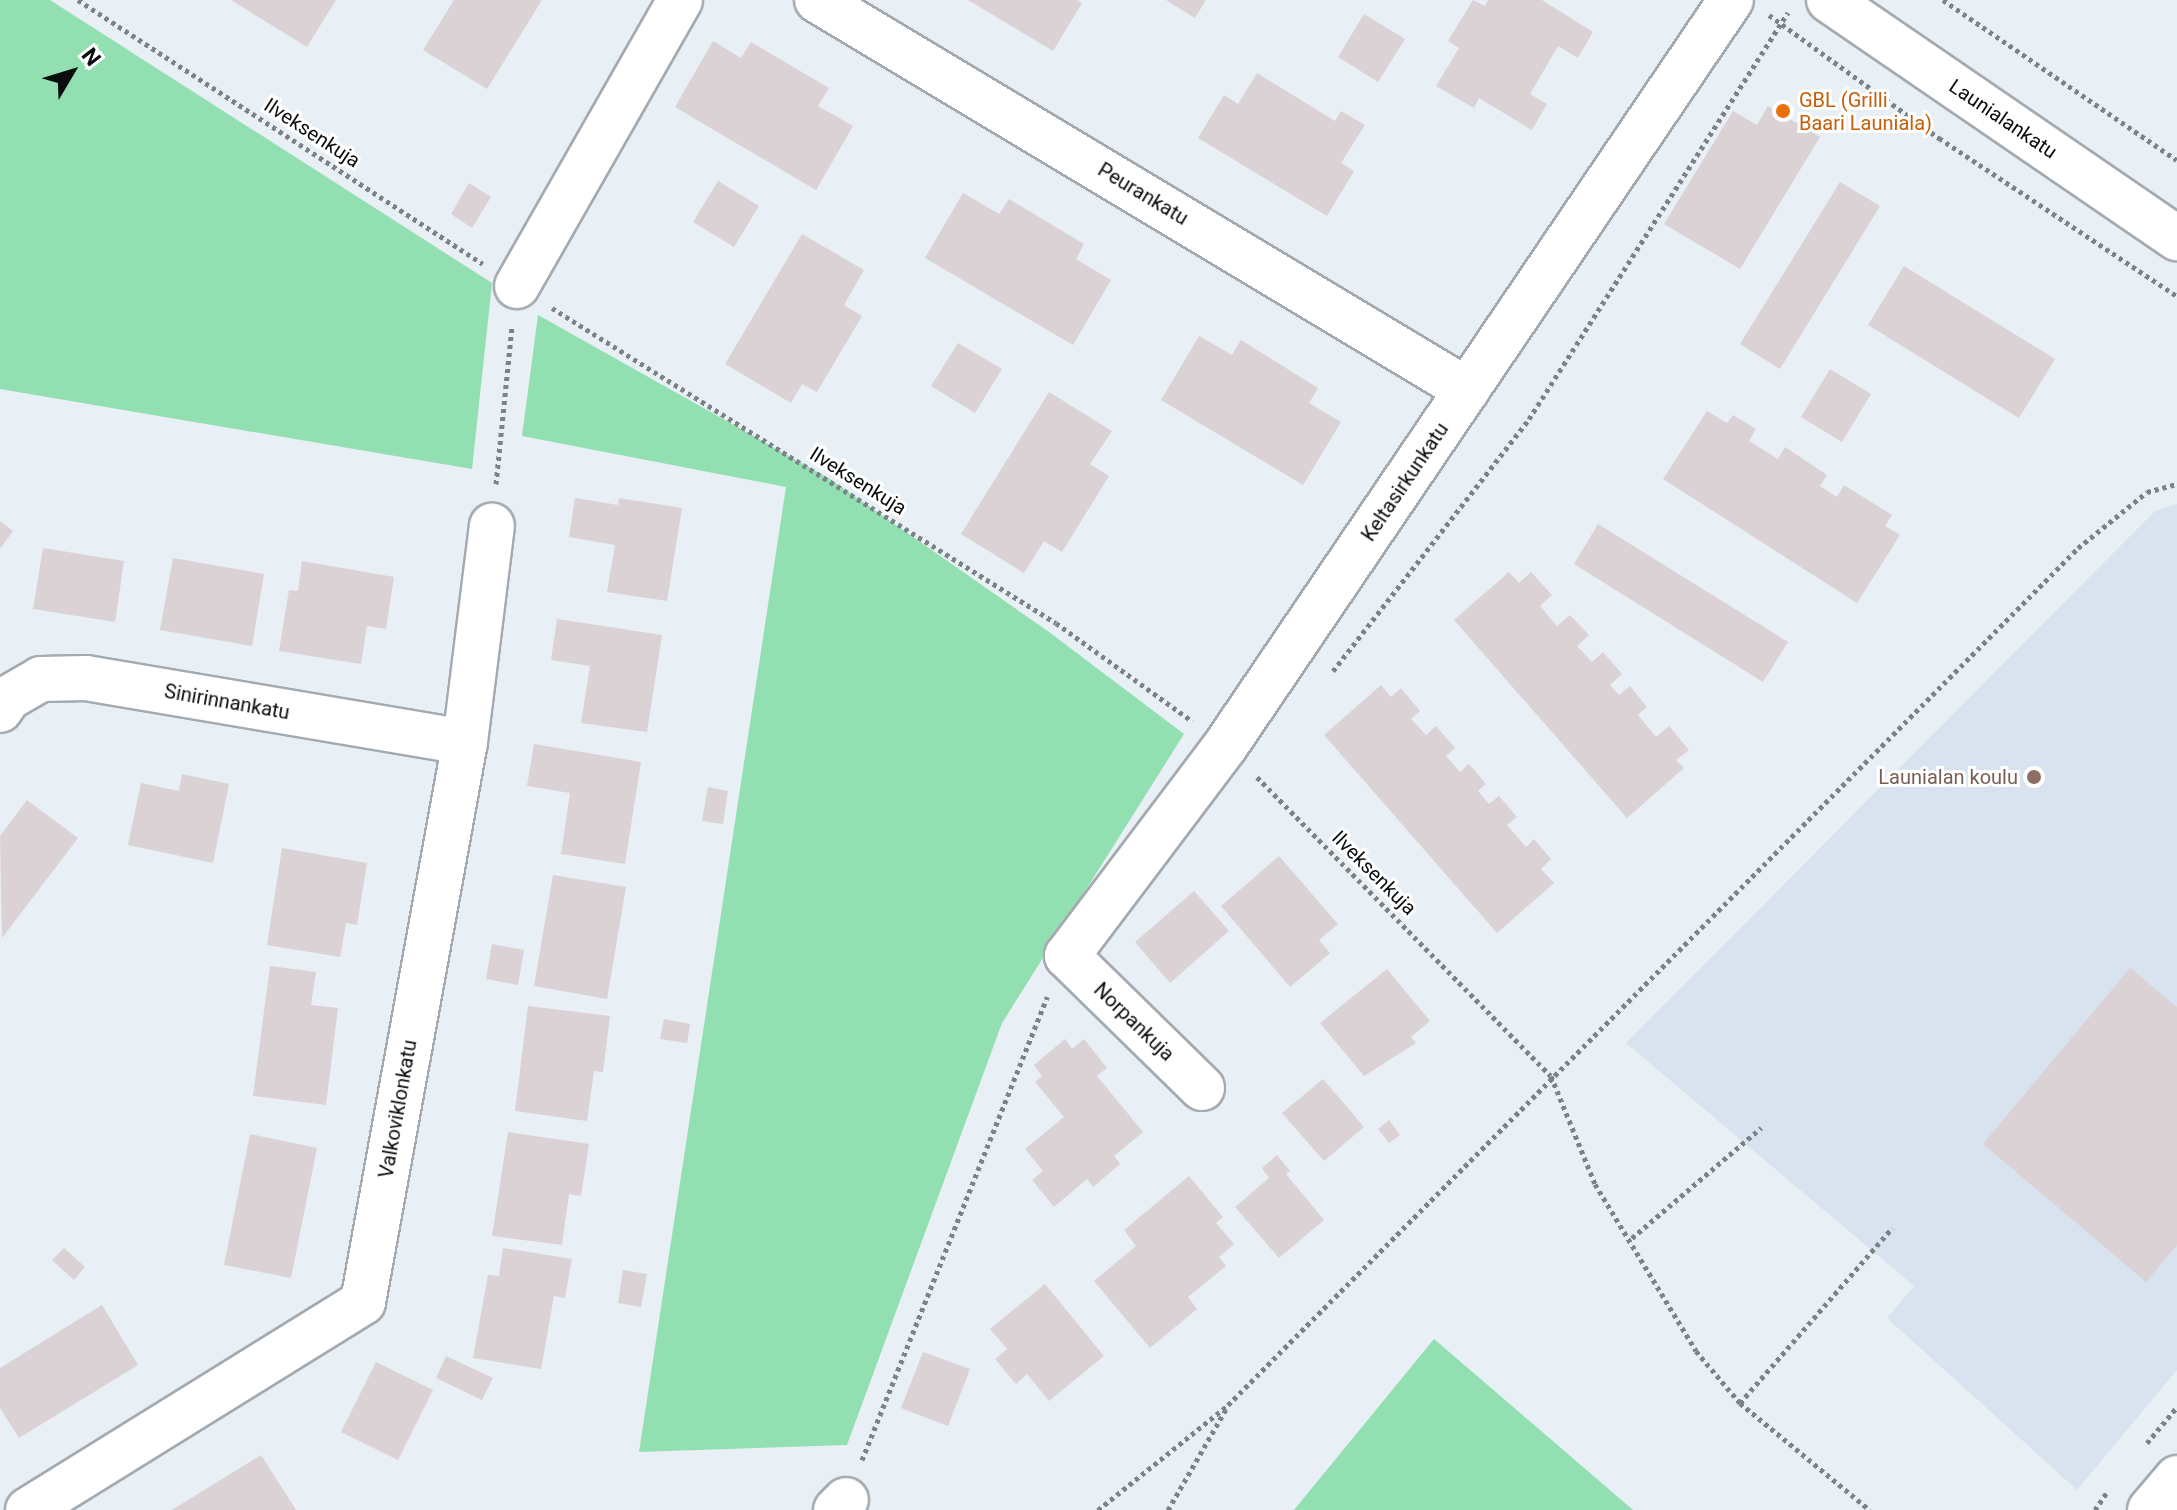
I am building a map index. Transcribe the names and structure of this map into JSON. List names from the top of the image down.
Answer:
{
  "streets": {
    "street": [
      "Launialankatu",
      "Peurankatu",
      "Keltasirkunkatu",
      "Sinirinnankatu",
      "Norpankuja",
      "Valkoviklonkatu"
    ],
    "path": ["Ilveksenkuja"]
  },
  "crossings": [
    ["Ilveksenkuja", "Keltasirkunkatu"],
    ["Peurankatu", "Keltasirkunkatu"],
    ["Keltasirkunkatu", "Norpankuja"],
    ["Sinirinnankatu", "Valkoviklonkatu"]
  ],
  "places": ["GBL (Grilli Baari Launiala)", "Launialan koulu"],
  "north": "top right"
}
